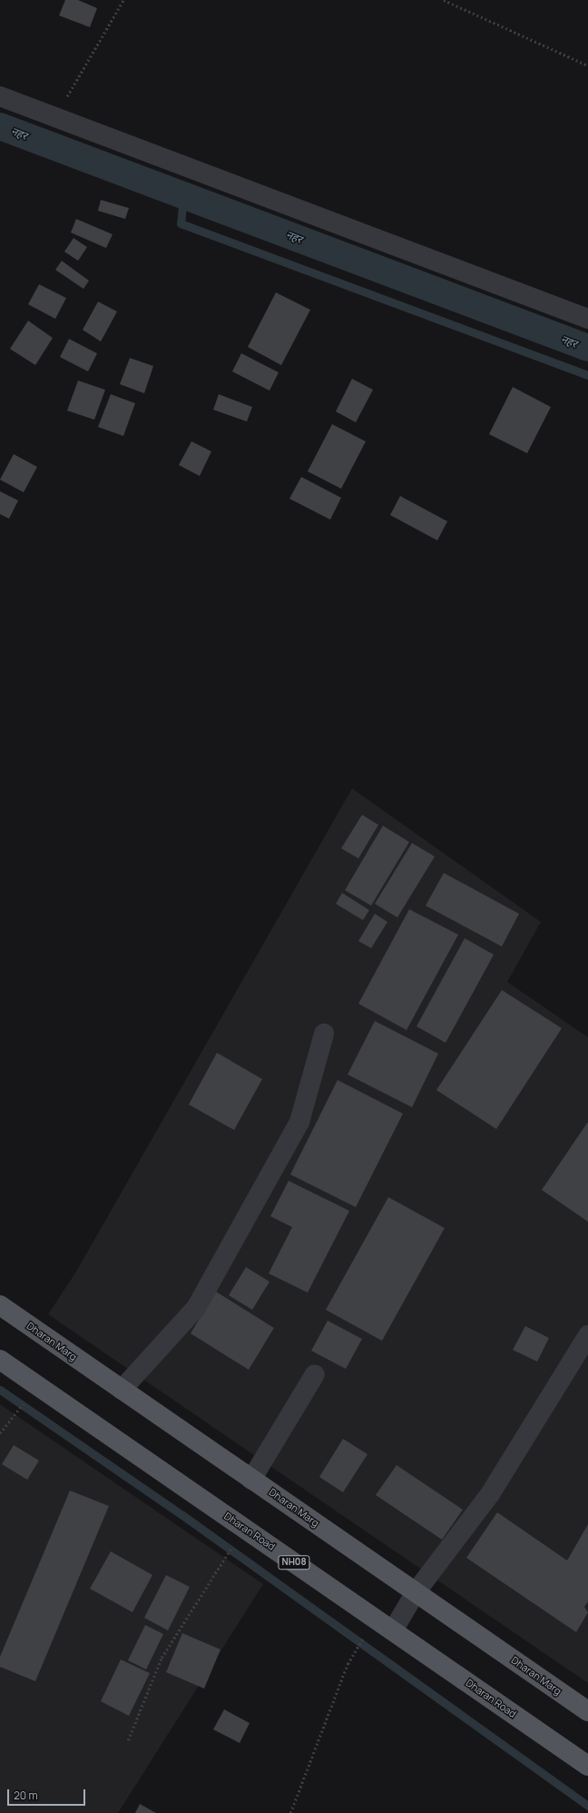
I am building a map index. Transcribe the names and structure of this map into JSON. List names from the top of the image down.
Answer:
{
  "streets": {
    "main road": ["Dharan Marg", "Dharan Road", "NH08"]
  },
  "water": ["नहर"],
  "scale_bar": "20 m"
}
